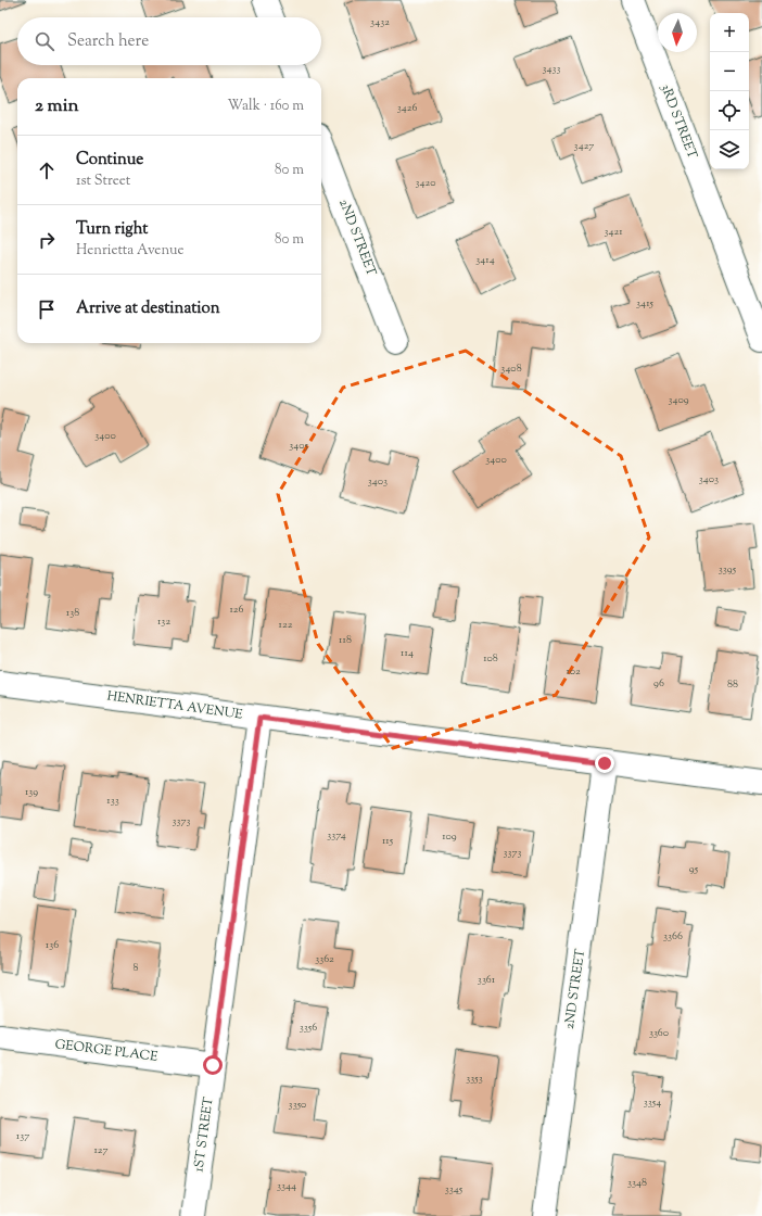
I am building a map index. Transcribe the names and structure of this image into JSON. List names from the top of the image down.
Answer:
{
  "streets": {
    "street": [
      "3RD STREET",
      "2ND STREET",
      "HENRIETTA AVENUE",
      "GEORGE PLACE",
      "1ST STREET"
    ]
  },
  "crossings": [
    ["2ND STREET", "HENRIETTA AVENUE"],
    ["HENRIETTA AVENUE", "1ST STREET"],
    ["GEORGE PLACE", "1ST STREET"]
  ],
  "house_numbers": [
    "3432",
    "3433",
    "3426",
    "3427",
    "3420",
    "3421",
    "3414",
    "3415",
    "3408",
    "3409",
    "3400",
    "3405",
    "3400",
    "3403",
    "3403",
    "3395",
    "126",
    "138",
    "132",
    "122",
    "118",
    "114",
    "108",
    "102",
    "96",
    "88",
    "139",
    "133",
    "3373",
    "3374",
    "109",
    "115",
    "3373",
    "95",
    "3366",
    "136",
    "3362",
    "8",
    "3361",
    "3356",
    "3360",
    "3353",
    "3354",
    "3350",
    "137",
    "127",
    "3348",
    "3344",
    "3345"
  ],
  "north": "bottom",
  "page": {
    "map_buttons": ["+", "−"],
    "search": "Search here",
    "heading": ["2 min", "Walk · 160 m"],
    "list": [
      ["Continue", "1st Street", "80 m"],
      ["Turn right", "Henrietta Avenue", "80 m"],
      "Arrive at destination"
    ]
  }
}
